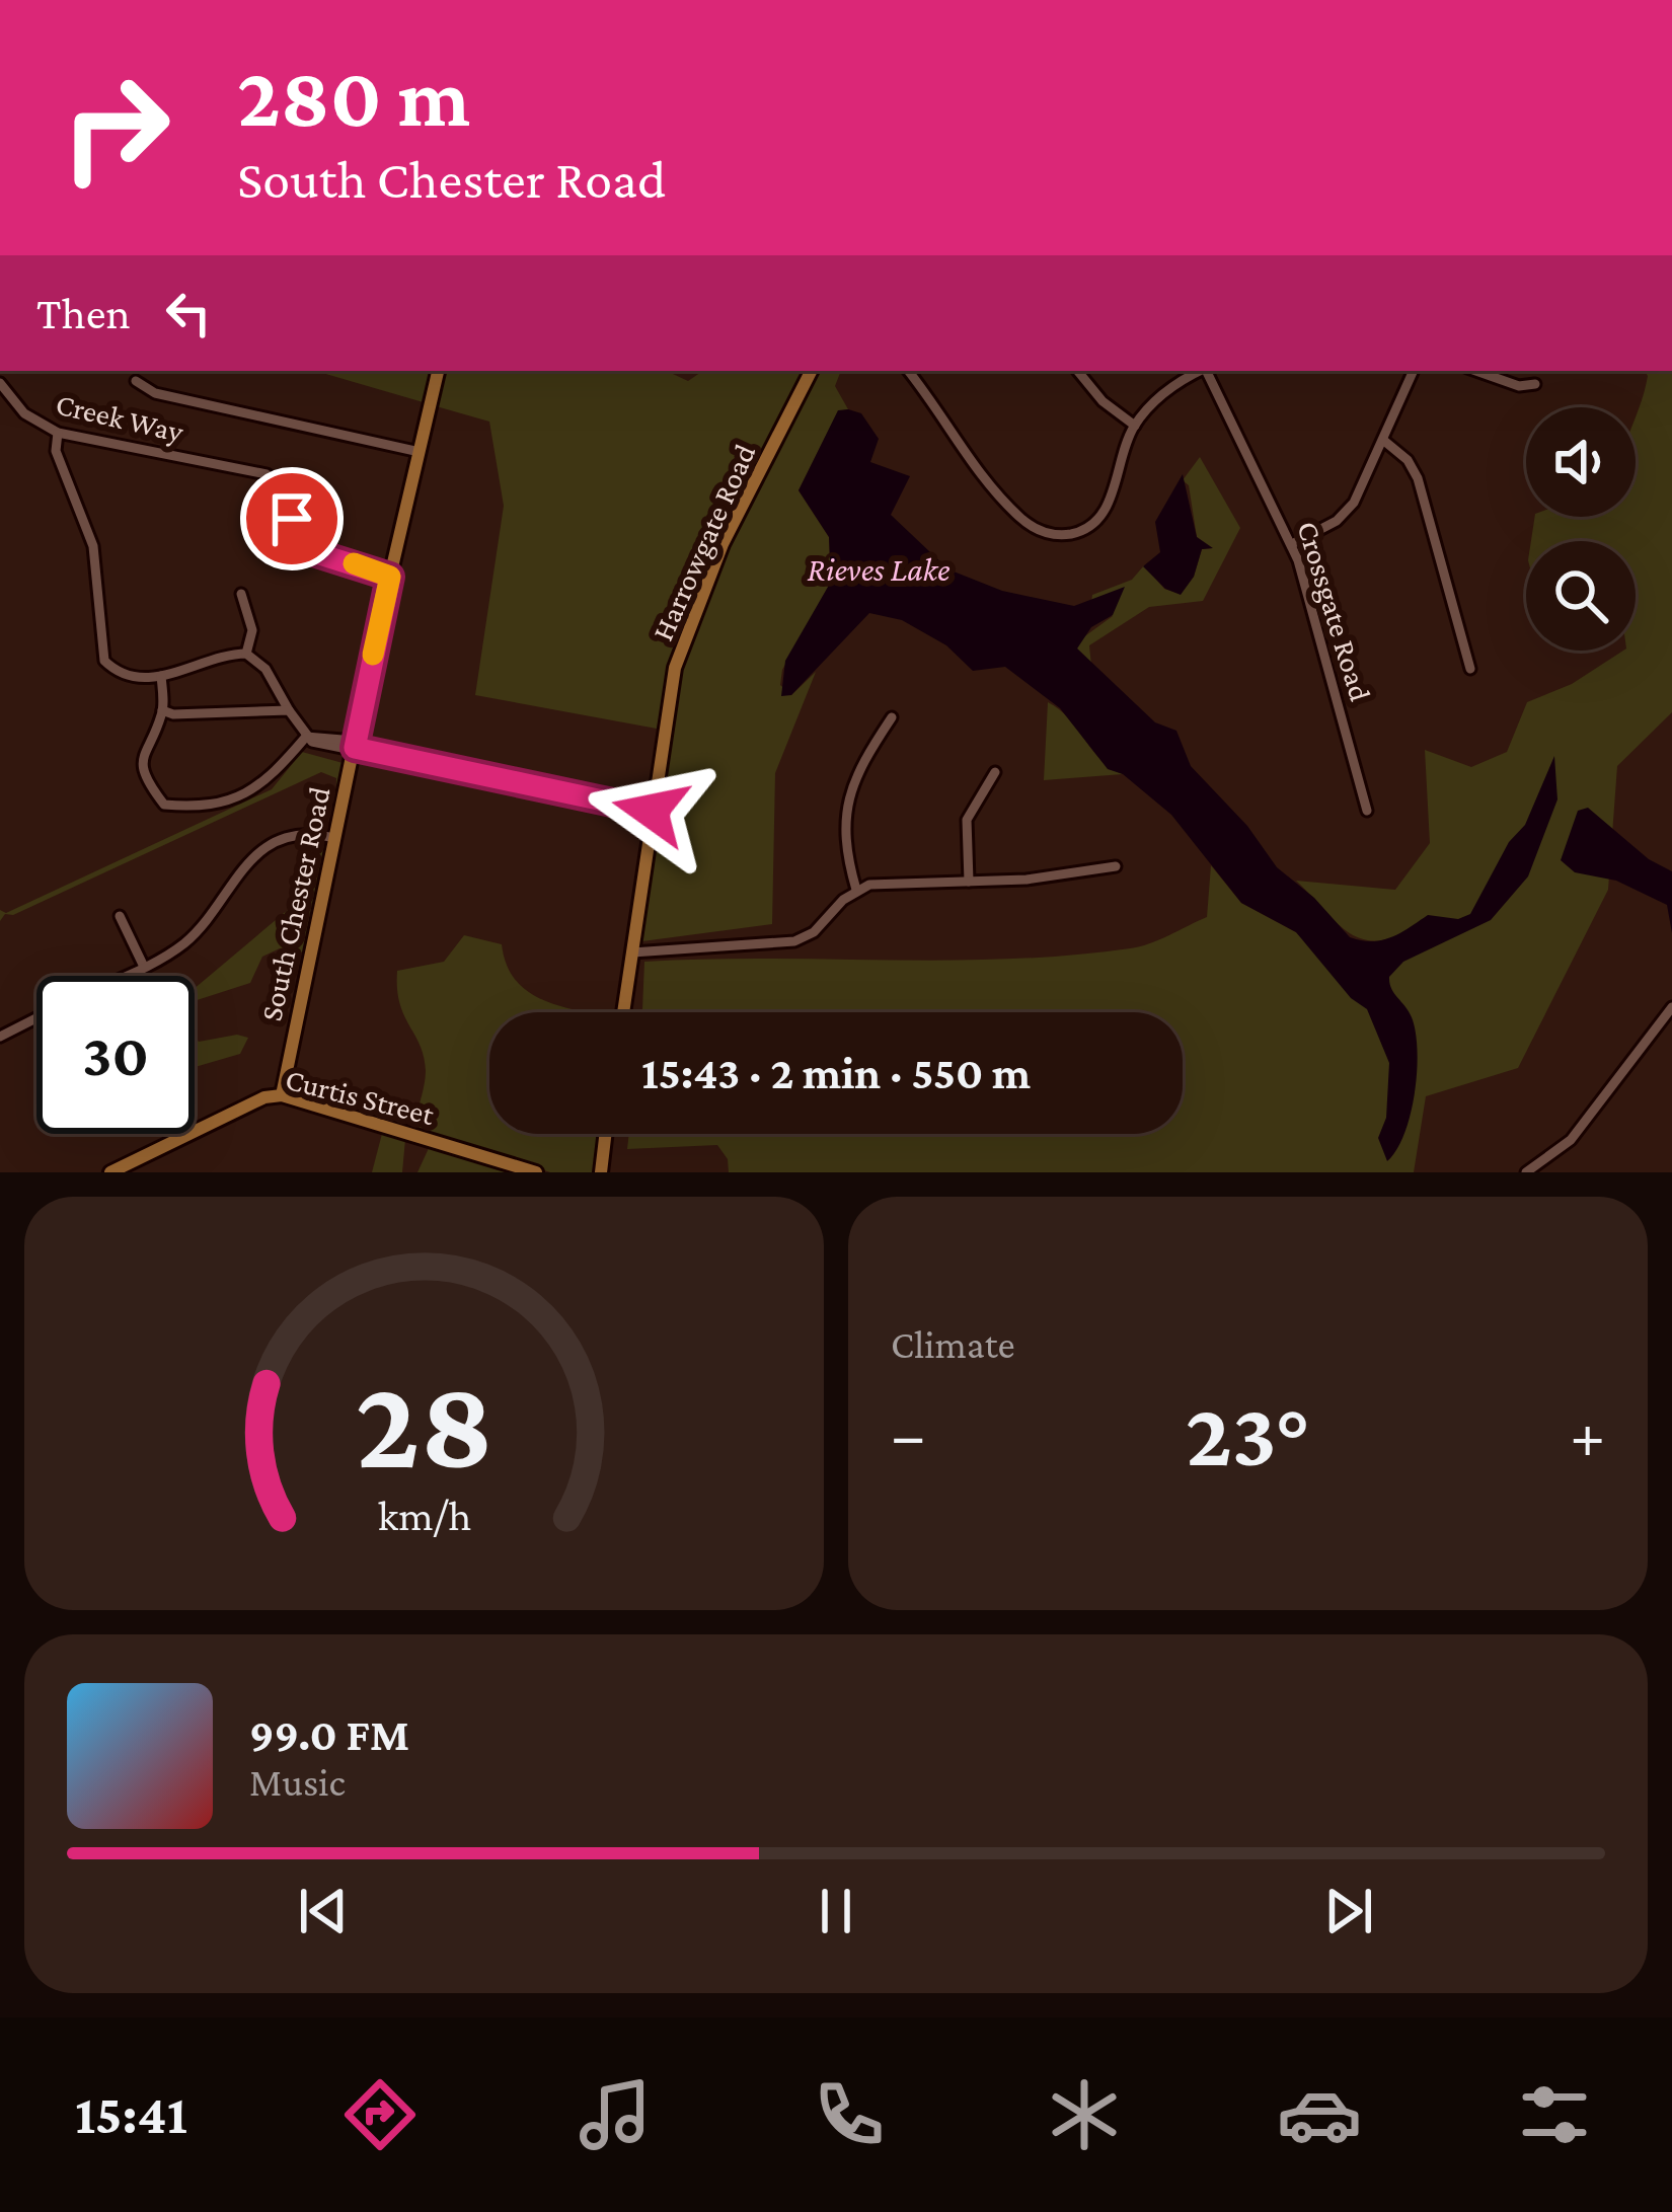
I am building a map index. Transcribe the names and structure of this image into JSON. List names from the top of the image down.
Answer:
{
  "streets": {
    "street": [
      "Creek Way",
      "Harrowgate Road",
      "Crossgate Road",
      "South Chester Road",
      "Curtis Street"
    ]
  },
  "crossings": [
    ["Creek Way", "South Chester Road"],
    ["South Chester Road", "Curtis Street"]
  ],
  "water": ["Rieves Lake"],
  "page": {
    "turn": ["280 m", "South Chester Road"],
    "then": "Then",
    "limit": "30",
    "trip": "15:43 · 2 min · 550 m",
    "tile": "Climate",
    "heat": ["−", "23°", "+"],
    "song": ["99.0 FM", "Music"],
    "tabs": "15:41",
    "gauge": ["28", "km/h"]
  }
}
